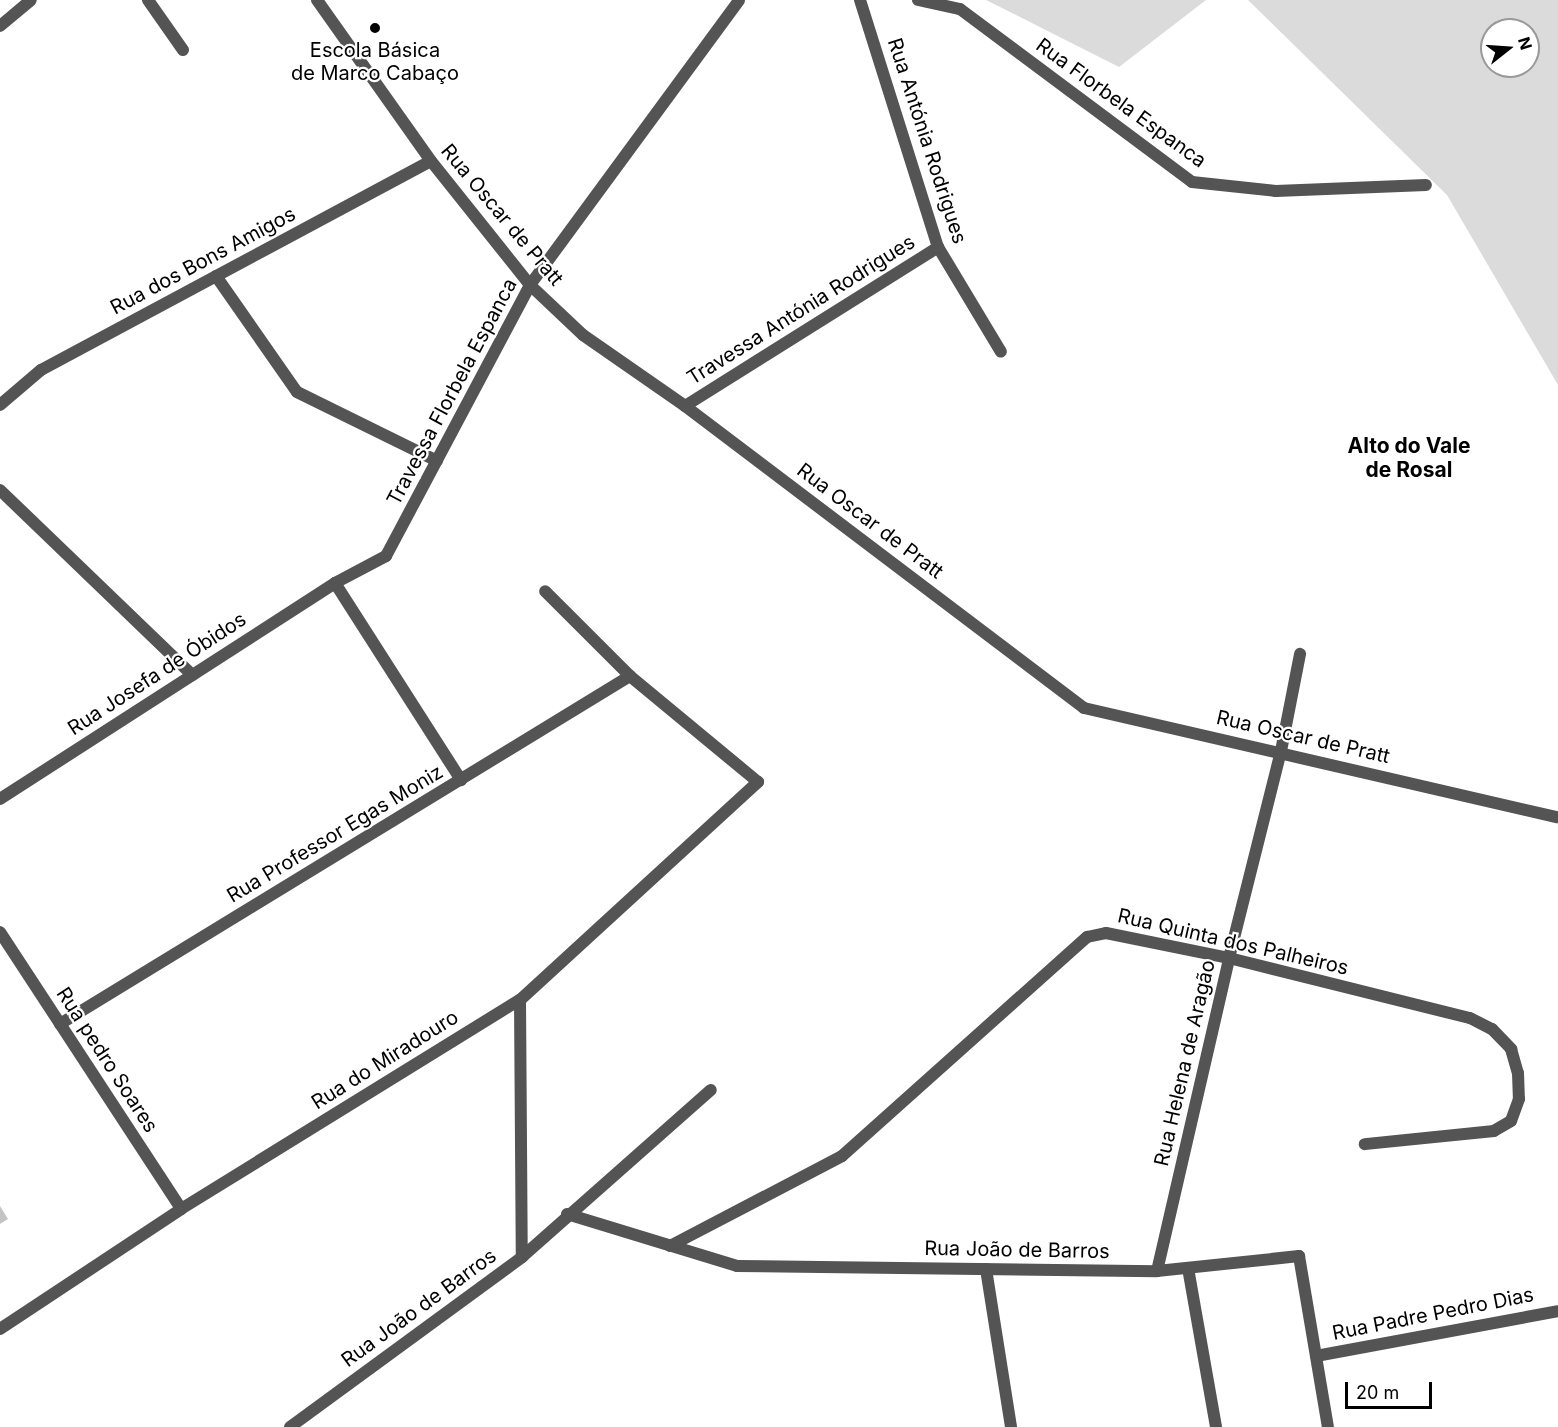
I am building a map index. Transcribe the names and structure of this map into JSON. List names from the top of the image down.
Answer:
{
  "streets": {
    "street": [
      "Rua Florbela Espanca",
      "Rua Antónia Rodrigues",
      "Rua Oscar de Pratt",
      "Rua dos Bons Amigos",
      "Travessa Antónia Rodrigues",
      "Travessa Florbela Espanca",
      "Rua Josefa de Óbidos",
      "Rua Professor Egas Moniz",
      "Rua Quinta dos Palheiros",
      "Rua pedro Soares",
      "Rua do Miradouro",
      "Rua Helena de Aragão",
      "Rua João de Barros",
      "Rua Padre Pedro Dias"
    ]
  },
  "crossings": [
    ["Rua Antónia Rodrigues", "Travessa Antónia Rodrigues"],
    ["Rua Oscar de Pratt", "Rua dos Bons Amigos"],
    ["Rua Oscar de Pratt", "Travessa Antónia Rodrigues"],
    ["Rua Oscar de Pratt", "Travessa Florbela Espanca"],
    ["Rua Oscar de Pratt", "Rua Helena de Aragão"],
    ["Travessa Florbela Espanca", "Rua Josefa de Óbidos"],
    ["Rua Professor Egas Moniz", "Rua pedro Soares"],
    ["Rua Professor Egas Moniz", "Rua do Miradouro"],
    ["Rua Quinta dos Palheiros", "Rua Helena de Aragão"],
    ["Rua Quinta dos Palheiros", "Rua João de Barros"],
    ["Rua pedro Soares", "Rua do Miradouro"],
    ["Rua Helena de Aragão", "Rua João de Barros"],
    ["Rua João de Barros", "Rua Padre Pedro Dias"]
  ],
  "districts": ["Alto do Vale de Rosal"],
  "places": ["Escola Básica de Marco Cabaço"],
  "scale_bar": "20 m",
  "north": "right"
}
